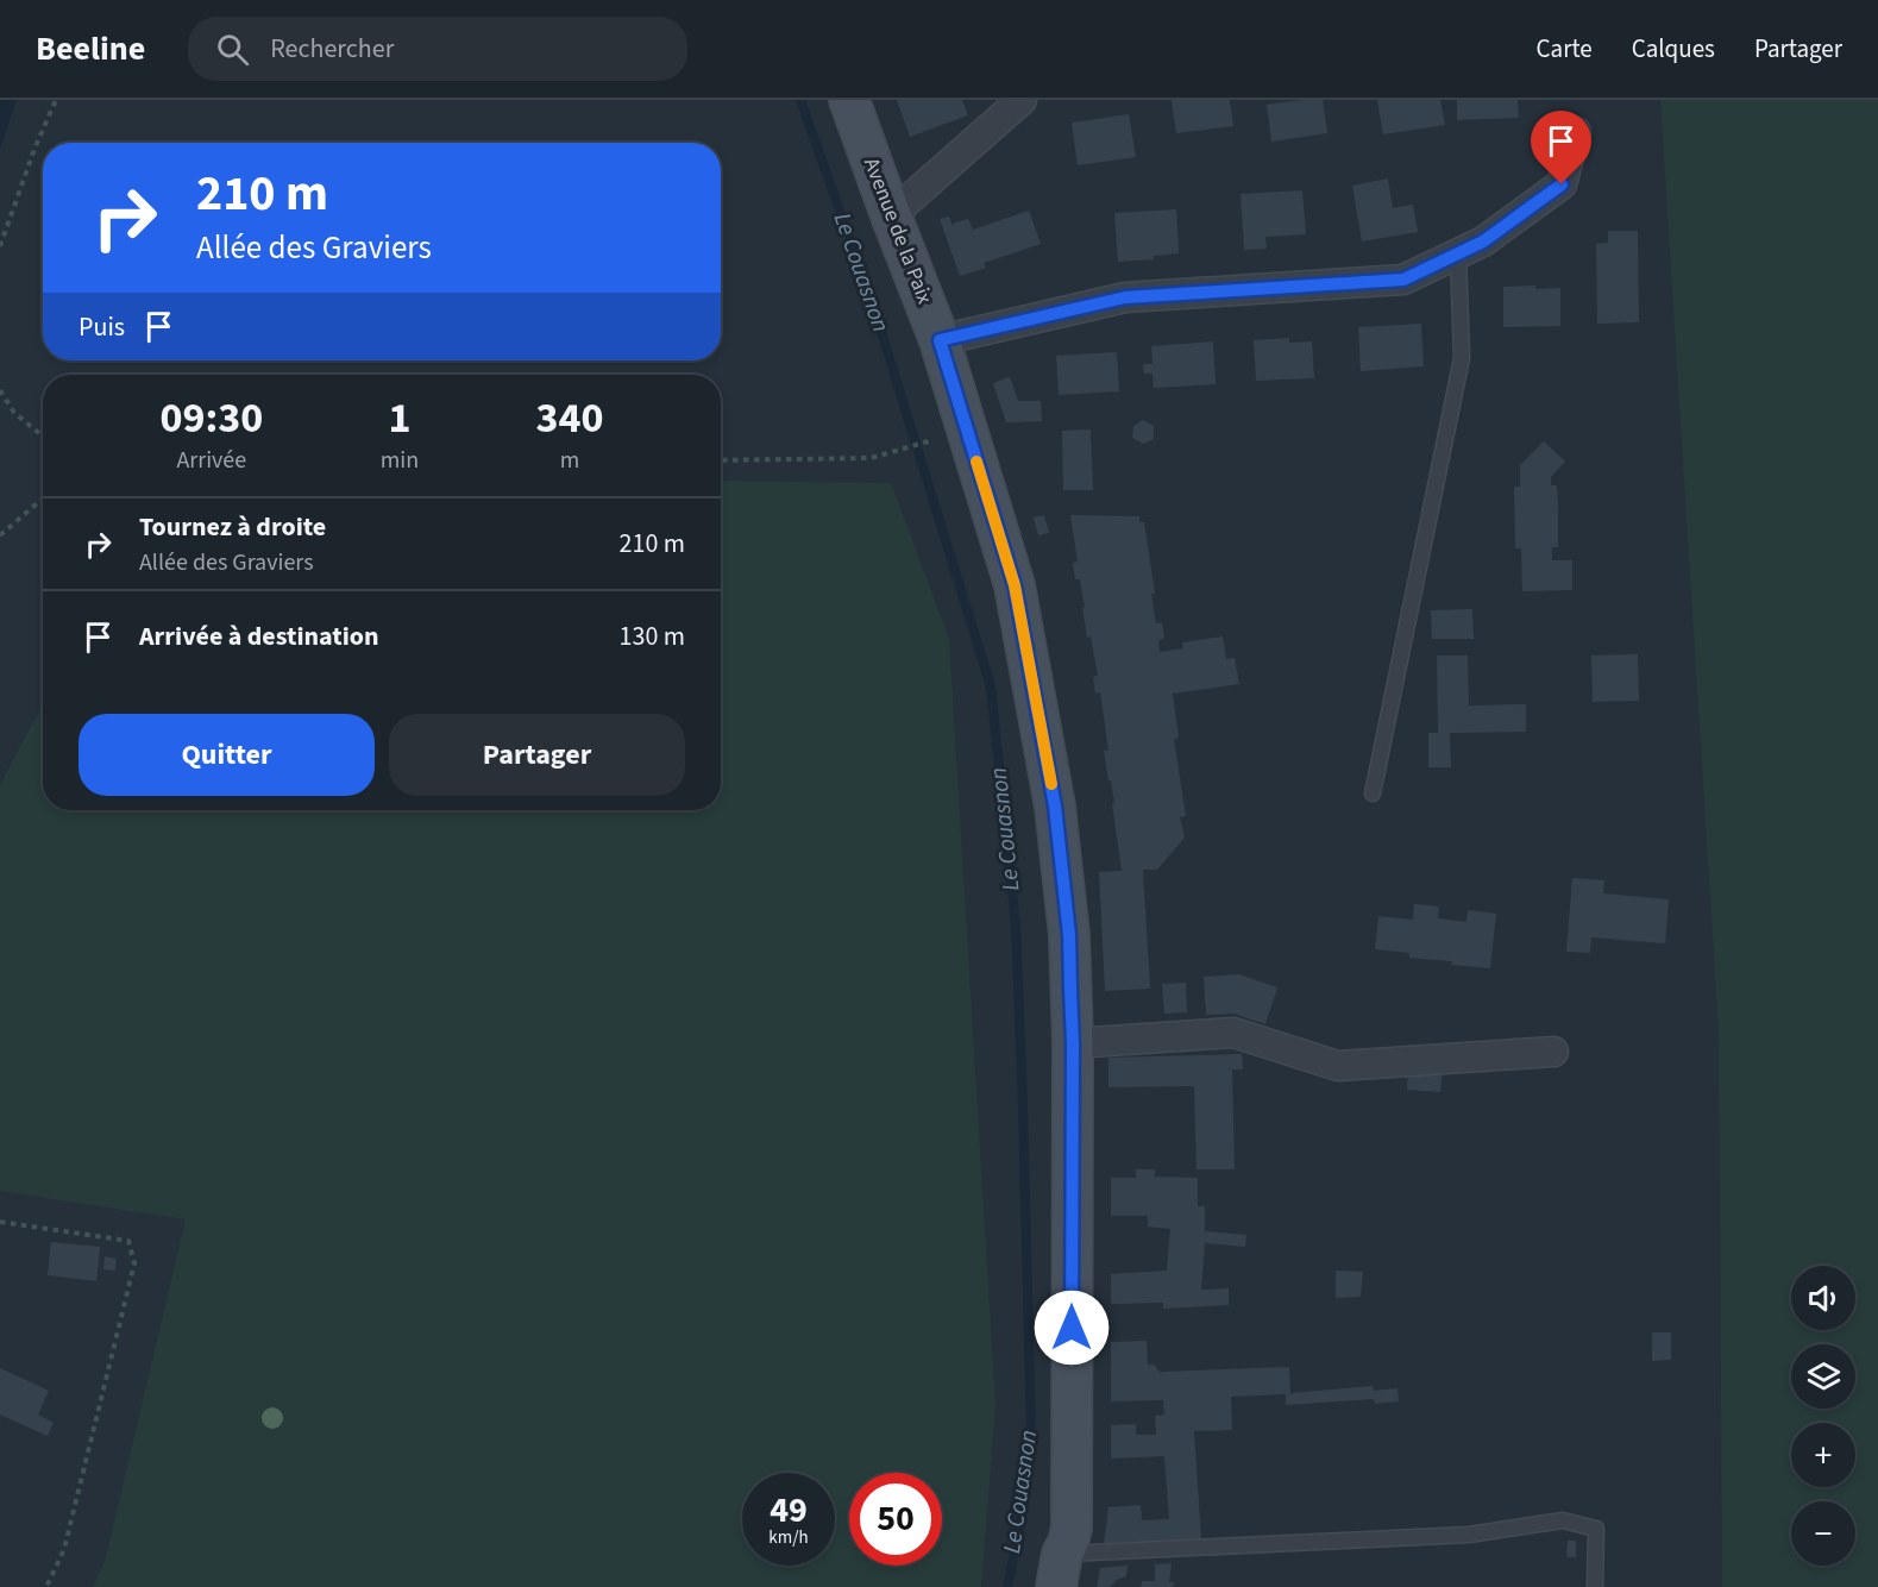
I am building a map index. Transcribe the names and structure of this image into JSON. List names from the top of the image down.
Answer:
{
  "streets": {
    "main road": ["Avenue de la Paix"]
  },
  "water": ["Le Couasnon"],
  "page": {
    "header": "Beeline",
    "search": "Rechercher",
    "nav": ["Carte", "Calques", "Partager"],
    "turn": ["210 m", "Allée des Graviers"],
    "then": "Puis",
    "eta": [
      "09:30",
      "Arrivée",
      "1",
      "min",
      "340",
      "m"
    ],
    "list": [
      {
        "name": "Tournez à droite",
        "note": "Allée des Graviers",
        "value": "210 m"
      },
      {
        "name": "Arrivée à destination",
        "value": "130 m"
      }
    ],
    "buttons": ["Quitter", "Partager"],
    "map_buttons": ["+", "−"],
    "speed": "49 km/h",
    "limit": "50"
  }
}
